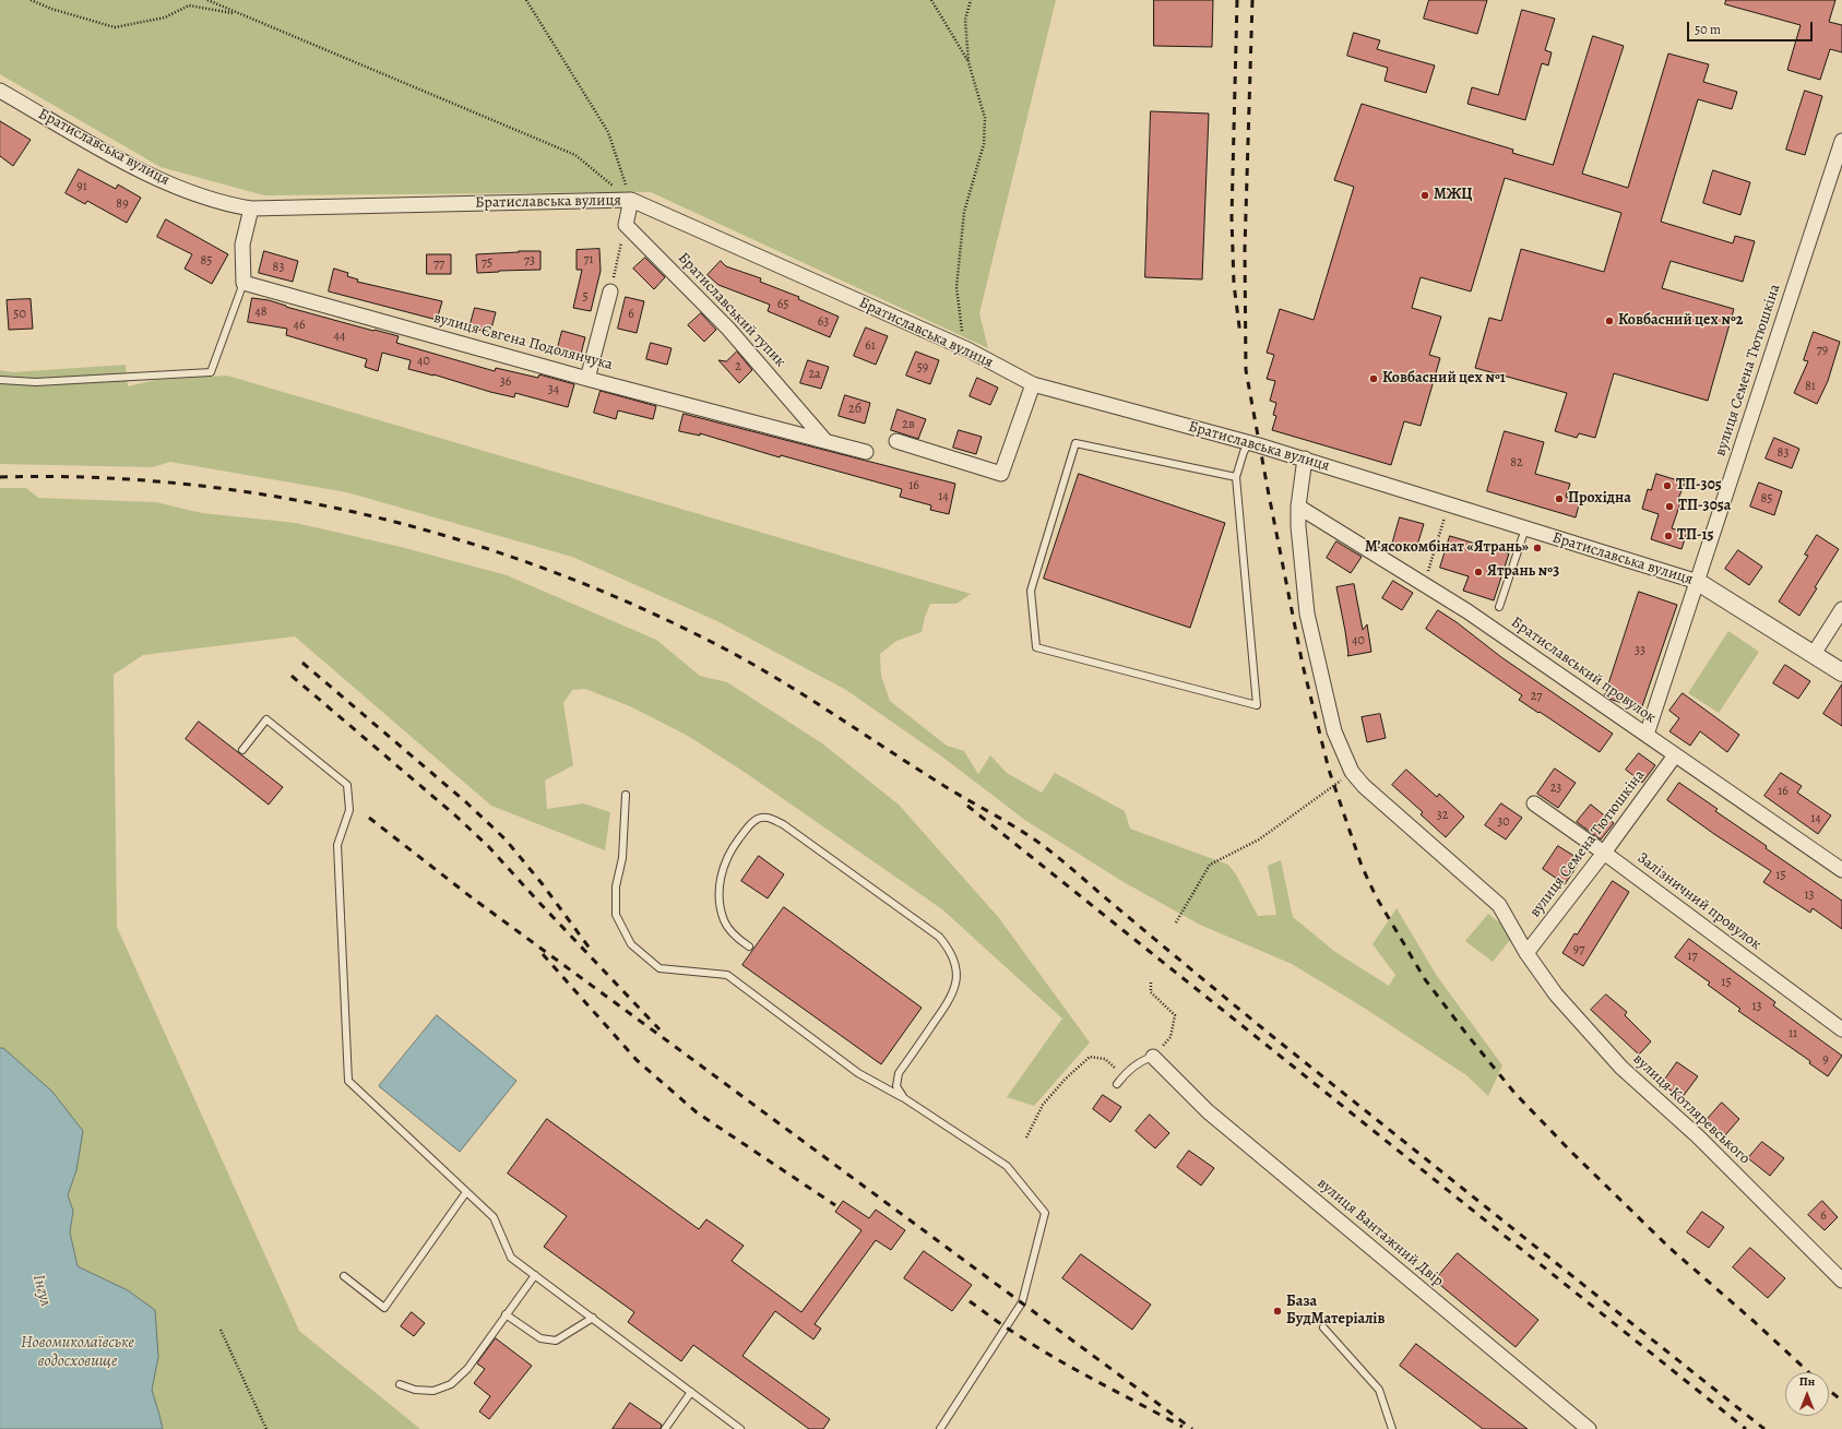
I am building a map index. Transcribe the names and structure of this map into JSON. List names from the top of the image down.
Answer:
{
  "streets": {
    "street": [
      "Братиславська вулиця",
      "Братиславський тупик",
      "вулиця Євгена Подолянчука",
      "вулиця Семена Тютюшкіна",
      "Братиславський провулок",
      "Залізничний провулок",
      "вулиця Котляревського",
      "вулиця Вантажний Двір"
    ]
  },
  "crossings": [
    ["Братиславська вулиця", "вулиця Семена Тютюшкіна"],
    ["Братиславська вулиця", "вулиця Котляревського"],
    ["Братиславський тупик", "вулиця Євгена Подолянчука"],
    ["вулиця Семена Тютюшкіна", "Братиславський провулок"],
    ["вулиця Семена Тютюшкіна", "Залізничний провулок"],
    ["вулиця Семена Тютюшкіна", "вулиця Котляревського"],
    ["Братиславський провулок", "вулиця Котляревського"]
  ],
  "water": ["Інгул", "Новомиколаївське водосховище"],
  "places": [
    "МЖЦ",
    "Ковбасний цех №2",
    "Ковбасний цех №1",
    "ТП-305",
    "Прохідна",
    "ТП-305а",
    "ТП-15",
    "М’ясокомбінат «Ятрань»",
    "Ятрань №3",
    "База БудМатеріалів"
  ],
  "house_numbers": [
    "91",
    "89",
    "71",
    "85",
    "73",
    "75",
    "77",
    "83",
    "5",
    "65",
    "48",
    "50",
    "6",
    "63",
    "46",
    "44",
    "61",
    "79",
    "40",
    "2",
    "59",
    "2а",
    "36",
    "81",
    "34",
    "2б",
    "2в",
    "83",
    "82",
    "16",
    "14",
    "85",
    "40",
    "33",
    "27",
    "23",
    "16",
    "32",
    "14",
    "30",
    "15",
    "13",
    "97",
    "17",
    "15",
    "13",
    "11",
    "9",
    "6"
  ],
  "scale_bar": "50 m",
  "north": "top"
}
